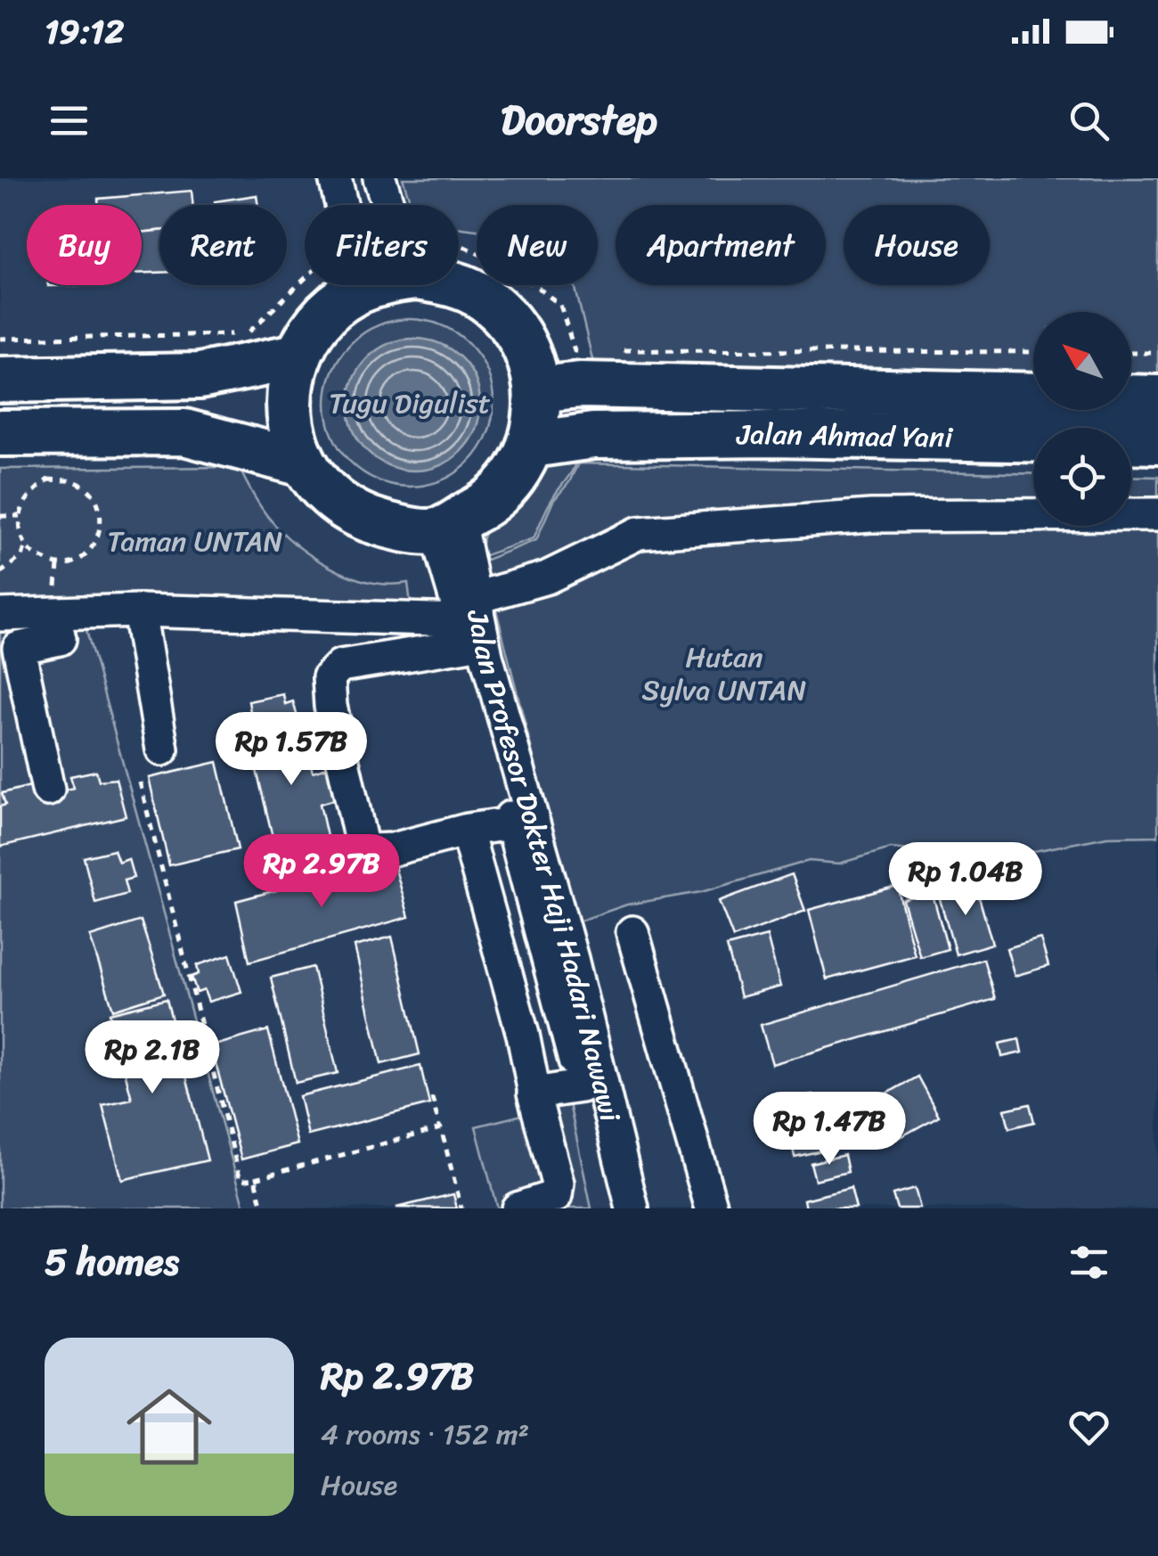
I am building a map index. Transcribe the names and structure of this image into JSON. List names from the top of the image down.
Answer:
{
  "streets": {
    "highway": ["Jalan Ahmad Yani"],
    "street": ["Jalan Profesor Dokter Haji Hadari Nawawi"]
  },
  "parks": ["Tugu Digulist", "Taman UNTAN", "Hutan Sylva UNTAN"],
  "north": "top left",
  "page": {
    "status": "19:12",
    "header": "Doorstep",
    "chip": [
      "Buy",
      "Rent",
      "Filters",
      "New",
      "Apartment",
      "House"
    ],
    "price": [
      "Rp 1.57B",
      "Rp 2.97B",
      "Rp 1.04B",
      "Rp 2.1B",
      "Rp 1.47B"
    ],
    "heading": "5 homes",
    "list": [
      {
        "name": "Rp 2.97B",
        "note": "4 rooms · 152 m² · House"
      }
    ]
  }
}
